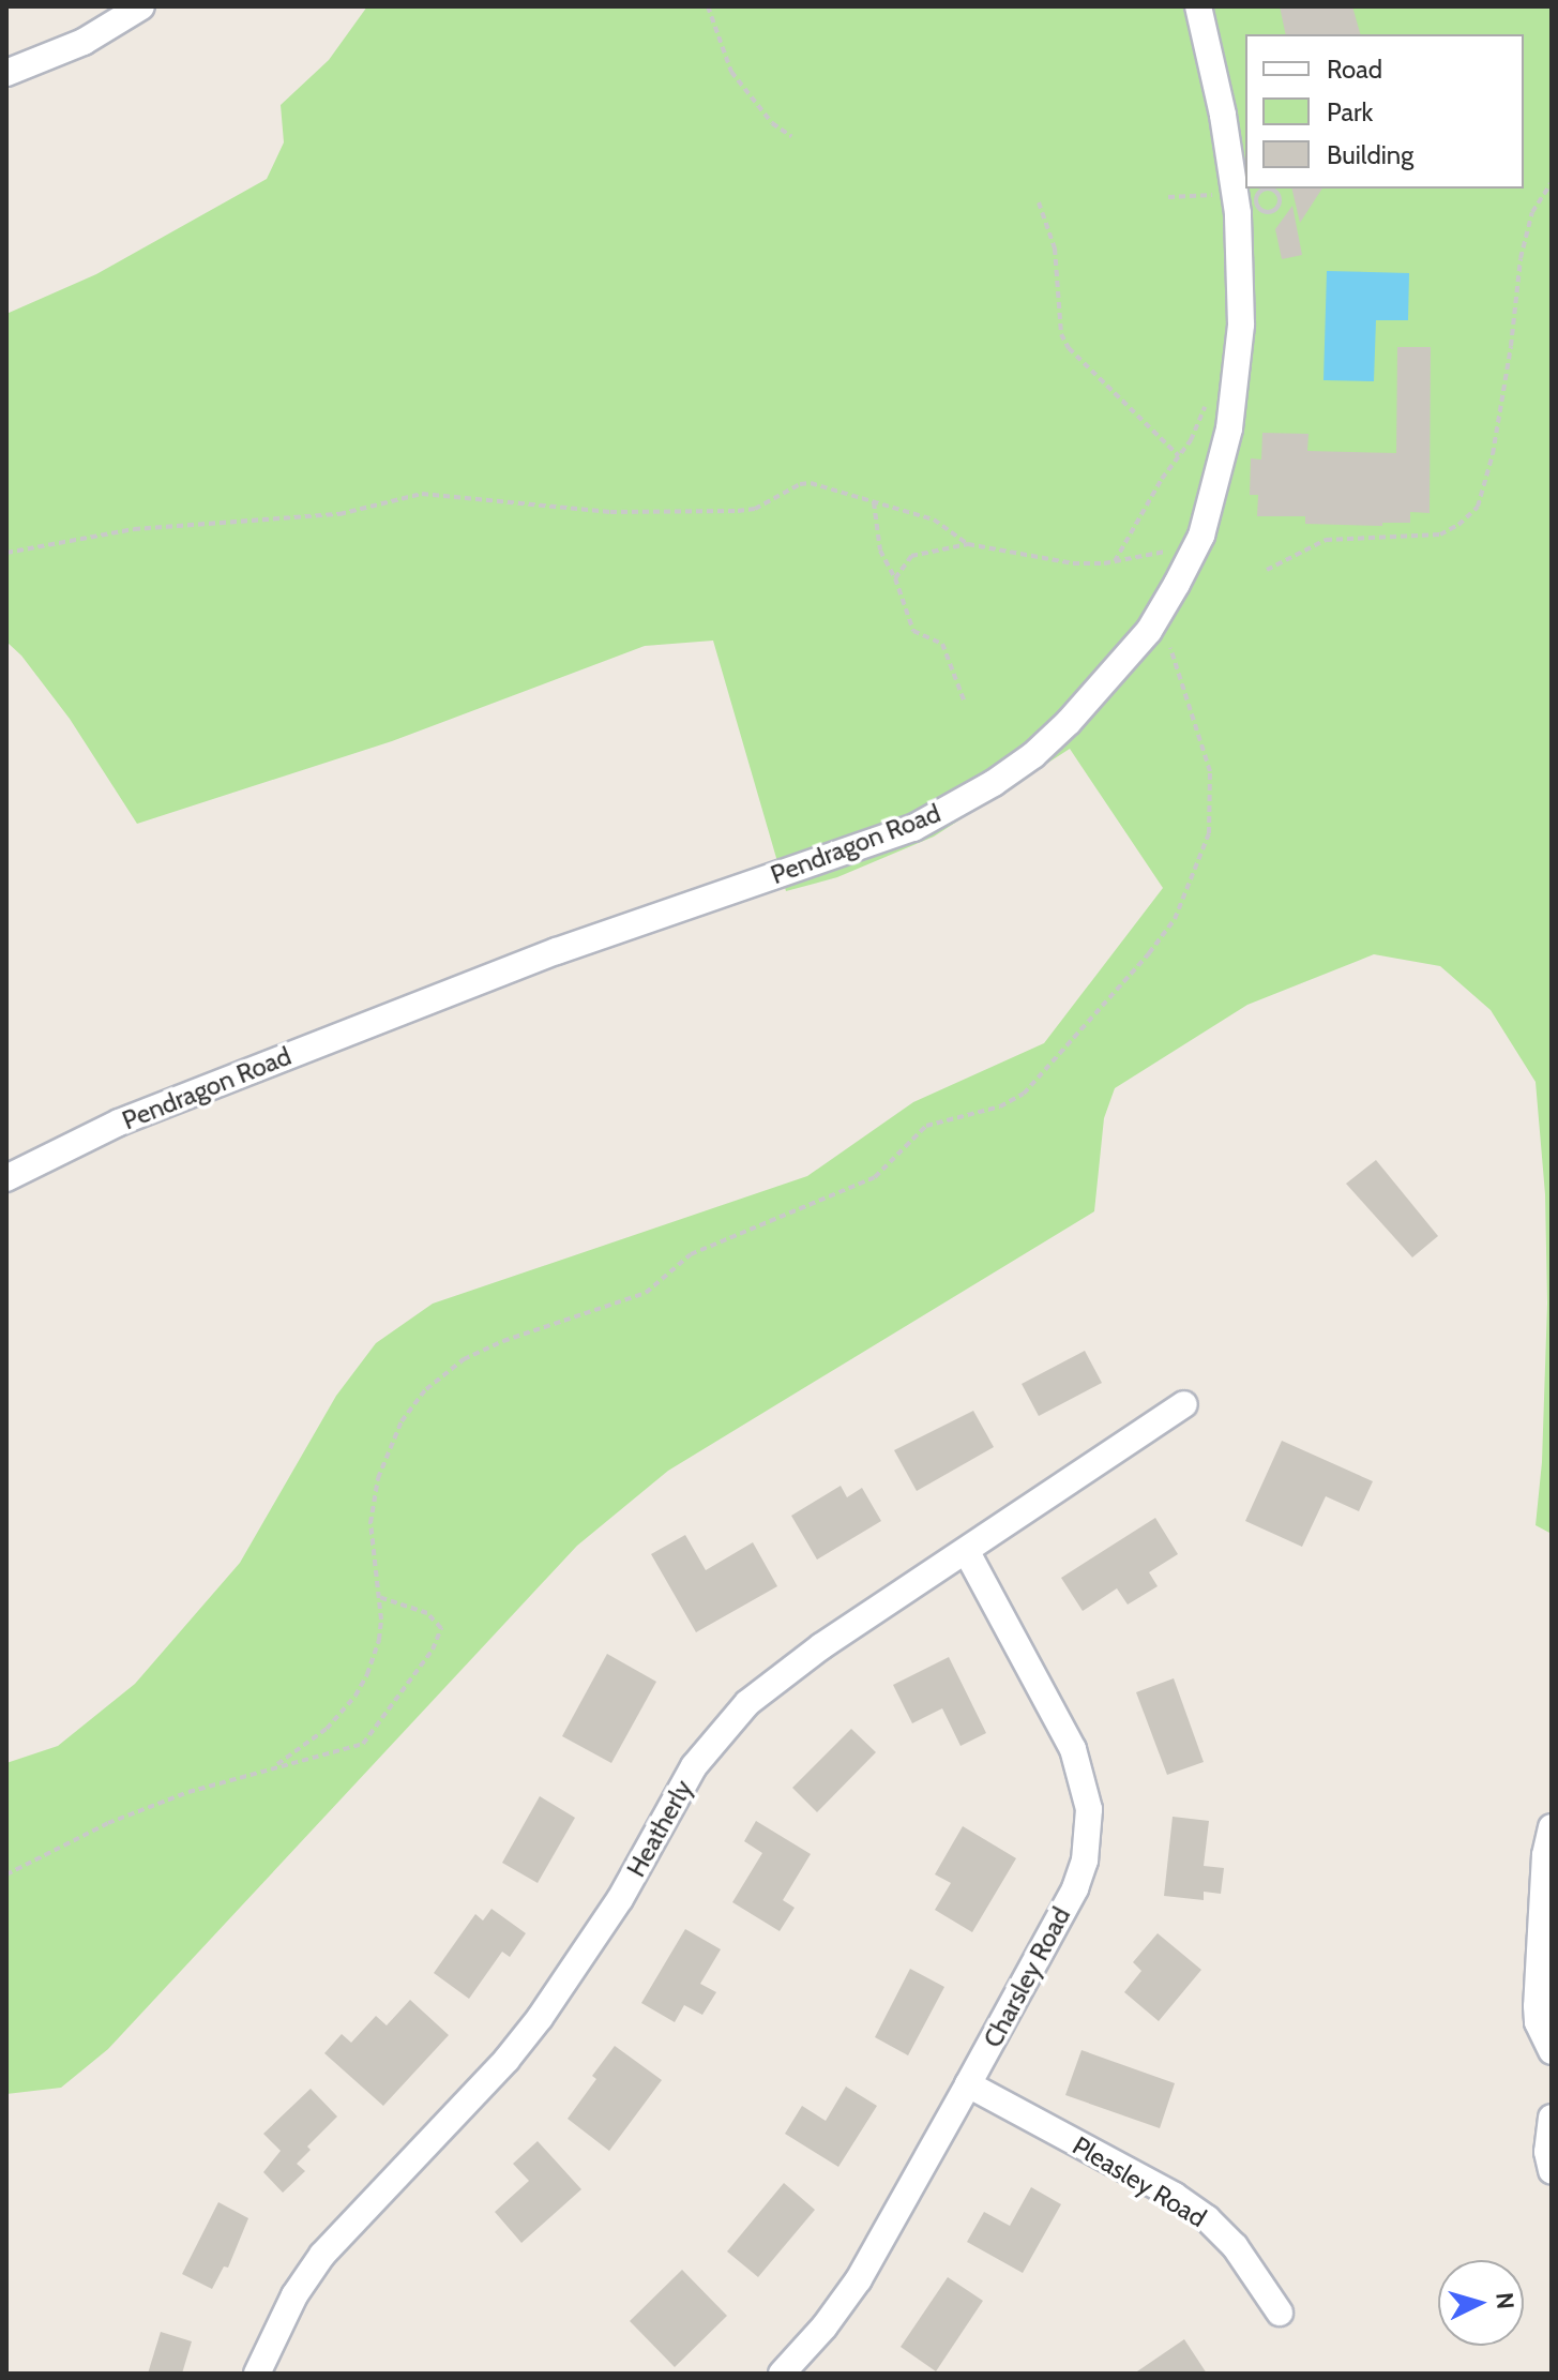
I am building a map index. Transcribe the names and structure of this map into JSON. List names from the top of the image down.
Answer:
{
  "streets": {
    "street": [
      "Pendragon Road",
      "Heatherly",
      "Charsley Road",
      "Pleasley Road"
    ]
  },
  "crossings": [
    ["Heatherly", "Charsley Road"],
    ["Charsley Road", "Pleasley Road"]
  ],
  "legend": ["Road", "Park", "Building"],
  "north": "right"
}
